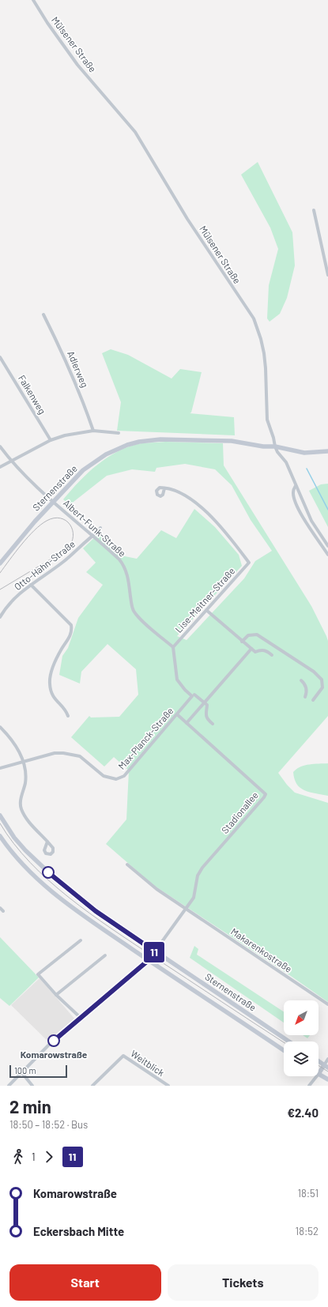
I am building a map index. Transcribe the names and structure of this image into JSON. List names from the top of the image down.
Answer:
{
  "streets": {
    "street": [
      "Mülsener Straße",
      "Adlerweg",
      "Falkenweg",
      "Sternenstraße",
      "Albert-Funk-Straße",
      "Otto-Hahn-Straße",
      "Lise-Meitner-Straße",
      "Max-Planck-Straße",
      "Stadionallee",
      "Makarenkostraße",
      "Weitblick"
    ]
  },
  "crossings": [
    ["Mülsener Straße", "Sternenstraße"],
    ["Sternenstraße", "Albert-Funk-Straße"],
    ["Albert-Funk-Straße", "Otto-Hahn-Straße"],
    ["Albert-Funk-Straße", "Lise-Meitner-Straße"],
    ["Max-Planck-Straße", "Stadionallee"],
    ["Stadionallee", "Makarenkostraße"]
  ],
  "places": ["Komarowstraße"],
  "lines": ["bus line 11"],
  "scale_bar": "100 m",
  "north": "bottom left",
  "page": {
    "on_map": "11",
    "scale": "100 m",
    "heading": ["2 min", "18:50 – 18:52 · Bus", "€2.40"],
    "legs": ["1", "11"],
    "list": [
      {
        "name": "Komarowstraße",
        "value": "18:51"
      },
      {
        "name": "Eckersbach Mitte",
        "value": "18:52"
      }
    ],
    "buttons": ["Start", "Tickets"]
  }
}
